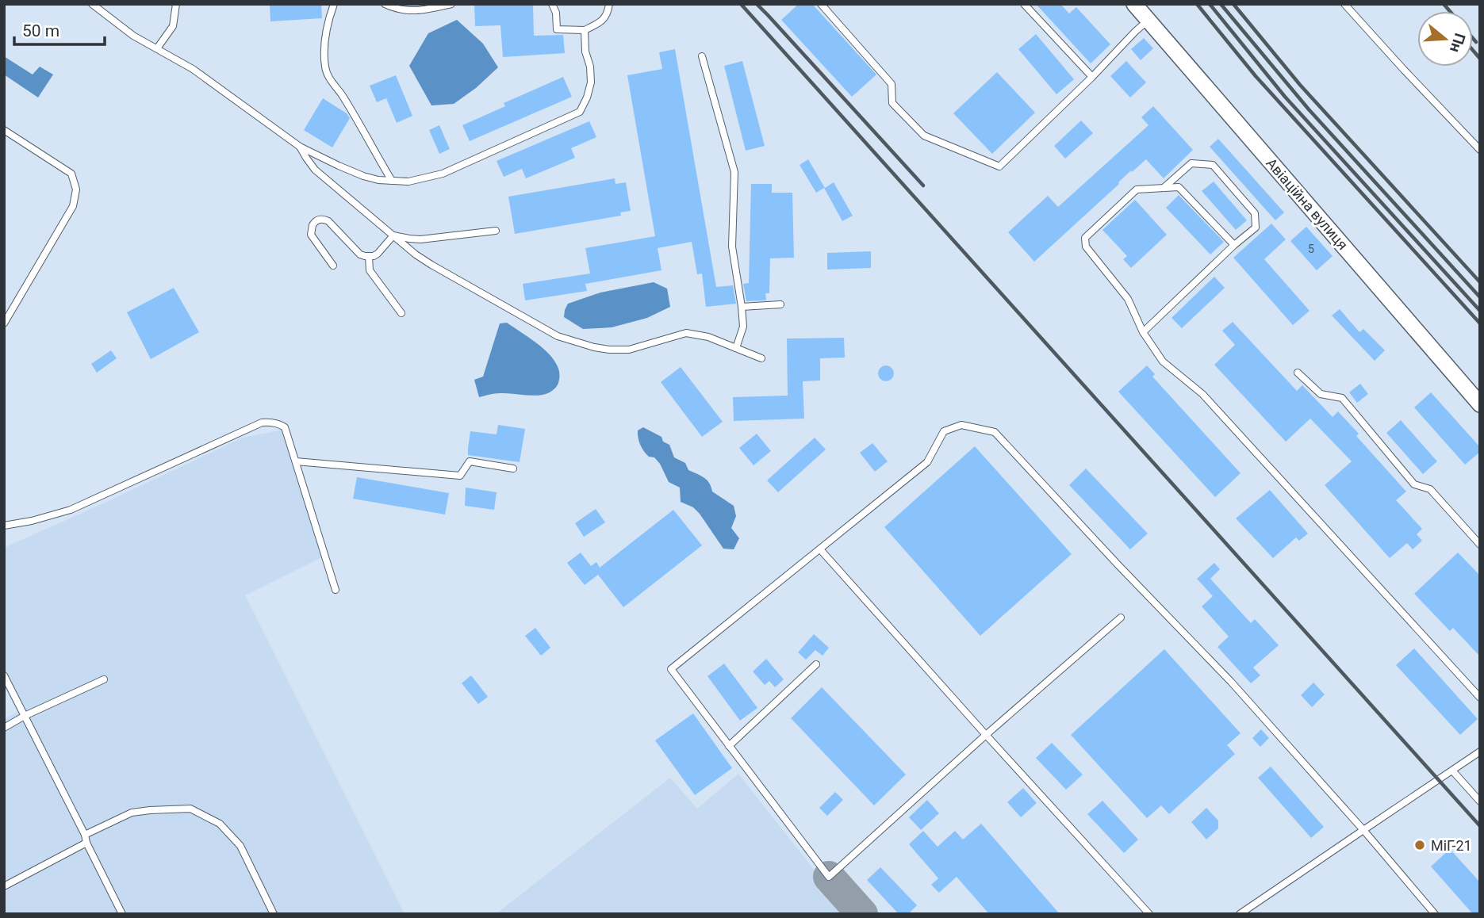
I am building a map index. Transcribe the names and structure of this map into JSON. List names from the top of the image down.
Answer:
{
  "streets": {
    "street": ["Авіаційна вулиця"]
  },
  "places": ["МіГ-21"],
  "house_numbers": ["5"],
  "scale_bar": "50 m",
  "north": "right"
}
